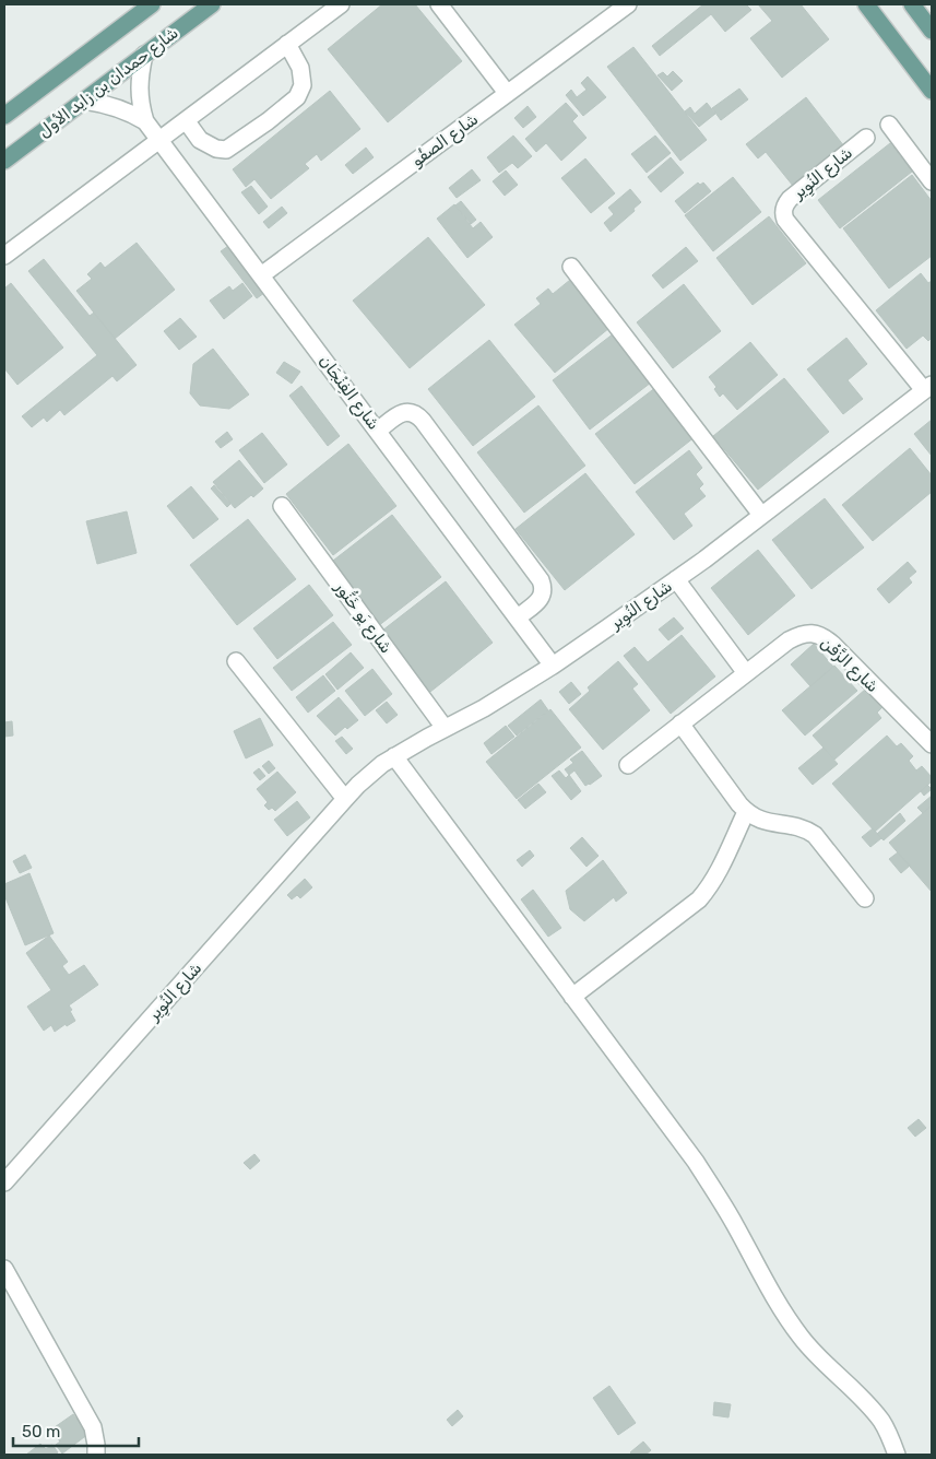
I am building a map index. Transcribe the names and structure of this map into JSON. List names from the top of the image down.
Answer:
{
  "streets": {
    "main road": ["شارع حمدان بن زايد الأول"],
    "street": [
      "شارع الصفُو",
      "شارع النُوِير",
      "شارع الفِنْجَان",
      "شارع يَو خَنُّور",
      "شارع الزَّفْن"
    ]
  },
  "crossings": [
    ["شارع حمدان بن زايد الأول", "شارع الفِنْجَان"],
    ["شارع الصفُو", "شارع الفِنْجَان"],
    ["شارع النُوِير", "شارع الفِنْجَان"],
    ["شارع النُوِير", "شارع يَو خَنُّور"]
  ],
  "scale_bar": "50 m"
}
